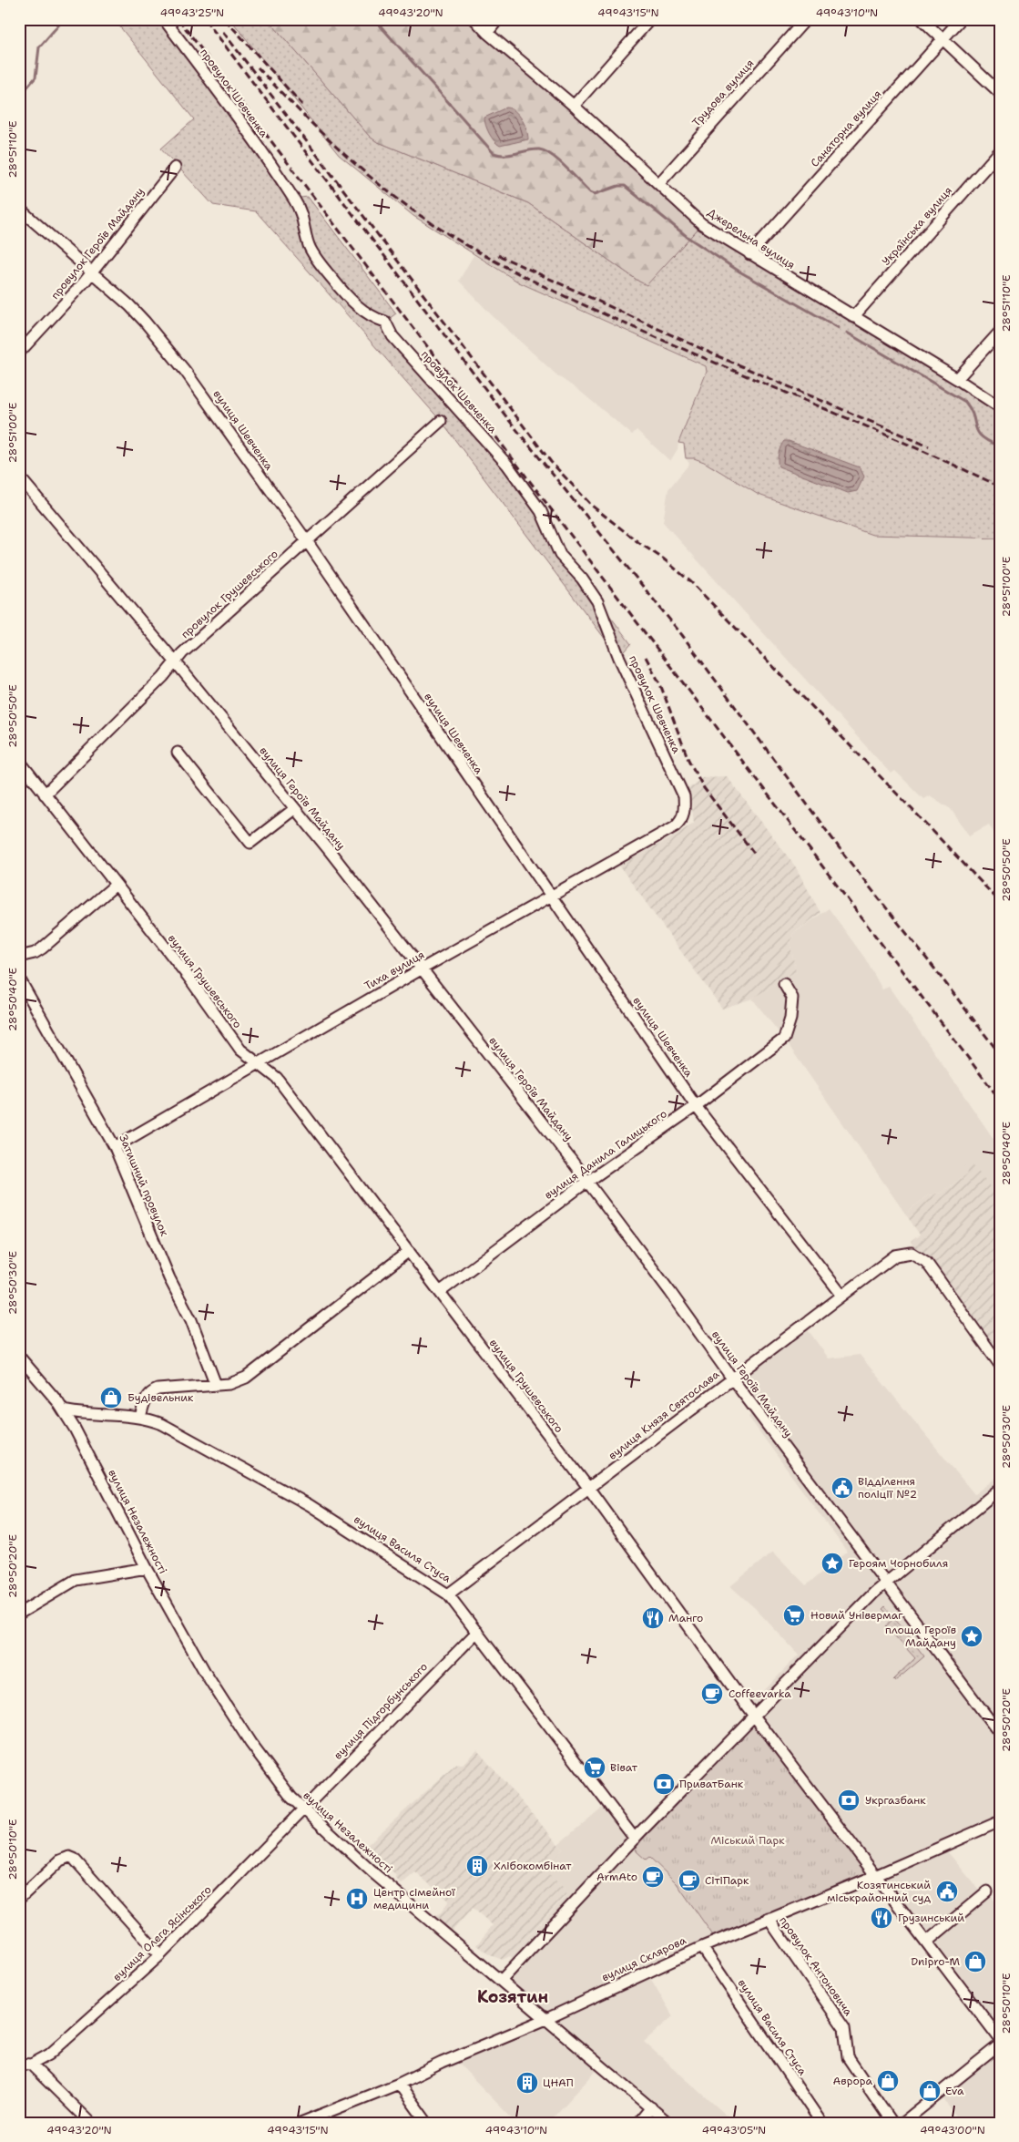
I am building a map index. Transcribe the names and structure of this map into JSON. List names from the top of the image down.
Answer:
{
  "streets": {
    "street": [
      "провулок Шевченка",
      "Трудова вулиця",
      "Санаторна вулиця",
      "Українська вулиця",
      "Джерельна вулиця",
      "провулок Героїв Майдану",
      "вулиця Шевченка",
      "провулок Грушевського",
      "вулиця Героїв Майдану",
      "Тиха вулиця",
      "вулиця Грушевського",
      "вулиця Данила Галицького",
      "Затишний провулок",
      "вулиця Князя Святослава",
      "вулиця Незалежності",
      "вулиця Василя Стуса",
      "вулиця Підгорбунського",
      "вулиця Олега Ясінського",
      "вулиця Склярова",
      "провулок Антоновича"
    ]
  },
  "crossings": [
    ["провулок Шевченка", "Тиха вулиця"],
    ["Трудова вулиця", "Джерельна вулиця"],
    ["Санаторна вулиця", "Джерельна вулиця"],
    ["Українська вулиця", "Джерельна вулиця"],
    ["провулок Героїв Майдану", "вулиця Шевченка"],
    ["вулиця Шевченка", "провулок Грушевського"],
    ["вулиця Шевченка", "Тиха вулиця"],
    ["вулиця Шевченка", "вулиця Данила Галицького"],
    ["вулиця Шевченка", "вулиця Князя Святослава"],
    ["провулок Грушевського", "вулиця Героїв Майдану"],
    ["провулок Грушевського", "вулиця Грушевського"],
    ["вулиця Героїв Майдану", "Тиха вулиця"],
    ["вулиця Героїв Майдану", "вулиця Данила Галицького"],
    ["вулиця Героїв Майдану", "вулиця Князя Святослава"],
    ["Тиха вулиця", "вулиця Грушевського"],
    ["Тиха вулиця", "Затишний провулок"],
    ["вулиця Грушевського", "вулиця Данила Галицького"],
    ["вулиця Грушевського", "вулиця Князя Святослава"],
    ["вулиця Грушевського", "вулиця Склярова"],
    ["вулиця Князя Святослава", "вулиця Василя Стуса"],
    ["вулиця Незалежності", "вулиця Василя Стуса"],
    ["вулиця Незалежності", "вулиця Підгорбунського"],
    ["вулиця Незалежності", "вулиця Олега Ясінського"],
    ["вулиця Незалежності", "вулиця Склярова"],
    ["вулиця Василя Стуса", "вулиця Підгорбунського"],
    ["вулиця Василя Стуса", "вулиця Склярова"],
    ["вулиця Підгорбунського", "вулиця Олега Ясінського"],
    ["вулиця Склярова", "провулок Антоновича"]
  ],
  "districts": ["Козятин"],
  "parks": ["Міський Парк"],
  "places": {
    "shop": [
      "Будівельник",
      "Dnipro-M",
      "Аврора",
      "Eva"
    ],
    "public building": ["Відділення поліції №2", "Козятинський міськрайонний суд"],
    "place": ["Героям Чорнобиля", "площа Героїв Майдану"],
    "supermarket": ["Новий Універмаг", "Віват"],
    "restaurant": ["Манго", "Грузинський"],
    "cafe": ["Coffeevarka", "ArmAto", "СітіПарк"],
    "bank": ["ПриватБанк", "Укргазбанк"],
    "building": ["Хлібокомбінат", "ЦНАП"],
    "hospital": ["Центр сімейної медицини"]
  },
  "coordinates": [
    "49°43'25\"N",
    "49°43'20\"N",
    "49°43'15\"N",
    "49°43'10\"N",
    "28°51'10\"E",
    "28°51'00\"E",
    "28°50'50\"E",
    "28°50'40\"E",
    "28°50'30\"E",
    "28°50'20\"E",
    "28°50'10\"E",
    "49°43'05\"N",
    "49°43'00\"N"
  ]
}
